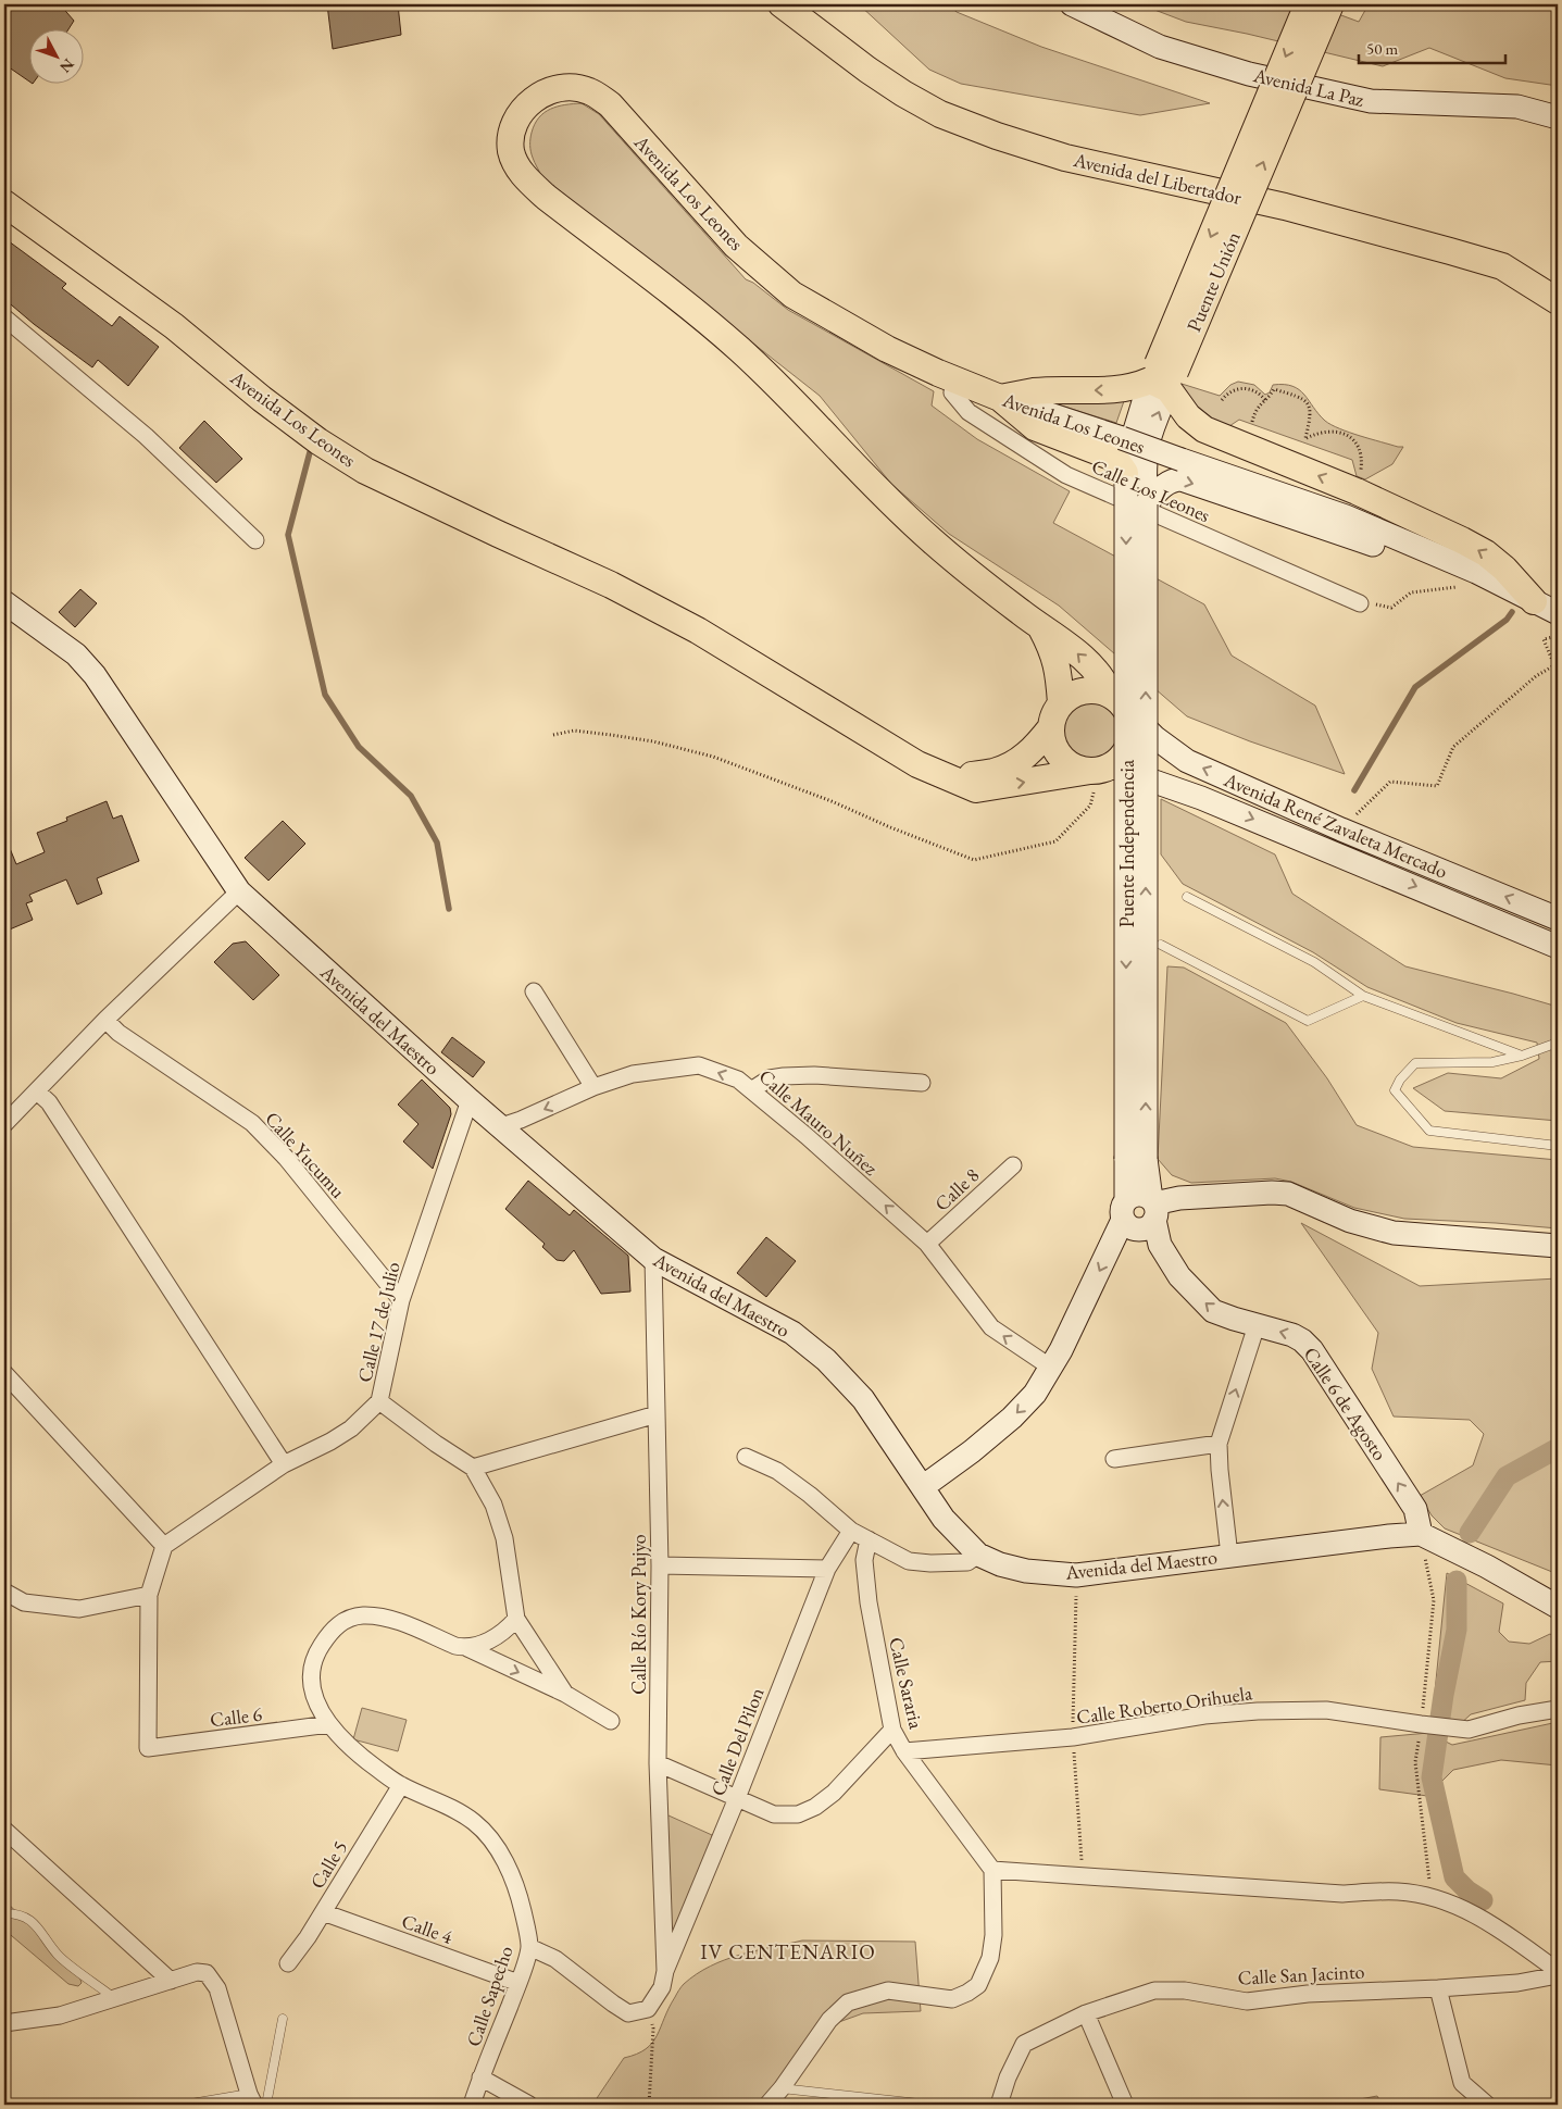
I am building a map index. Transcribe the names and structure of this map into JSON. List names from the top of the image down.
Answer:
{
  "streets": {
    "main road": [
      "Avenida La Paz",
      "Avenida del Libertador",
      "Avenida Los Leones",
      "Puente Unión",
      "Avenida René Zavaleta Mercado",
      "Puente Independencia",
      "Avenida del Maestro",
      "Calle 6 de Agosto"
    ],
    "street": [
      "Calle Los Leones",
      "Calle Mauro Nuñez",
      "Calle Yucumu",
      "Calle 8",
      "Calle 17 de Julio",
      "Calle Río Kory Pujyo",
      "Calle Sararia",
      "Calle Roberto Orihuela",
      "Calle 6",
      "Calle Del Pilon",
      "Calle 5",
      "Calle 4",
      "Calle San Jacinto",
      "Calle Sapecho"
    ]
  },
  "crossings": [
    ["Avenida Los Leones", "Calle Los Leones"],
    ["Avenida Los Leones", "Avenida René Zavaleta Mercado"],
    ["Puente Unión", "Puente Independencia"],
    ["Puente Independencia", "Calle 6 de Agosto"],
    ["Avenida del Maestro", "Calle Mauro Nuñez"],
    ["Avenida del Maestro", "Calle 17 de Julio"],
    ["Avenida del Maestro", "Calle 6 de Agosto"],
    ["Avenida del Maestro", "Calle Río Kory Pujyo"],
    ["Calle Mauro Nuñez", "Calle 8"],
    ["Calle Yucumu", "Calle 17 de Julio"],
    ["Calle Río Kory Pujyo", "Calle Del Pilon"],
    ["Calle Sararia", "Calle Roberto Orihuela"],
    ["Calle 6", "Calle Sapecho"],
    ["Calle 5", "Calle 4"],
    ["Calle 5", "Calle Sapecho"],
    ["Calle 4", "Calle Sapecho"]
  ],
  "one_way": ["Calle Mauro Nuñez", "Calle 6 de Agosto"],
  "districts": ["IV CENTENARIO"],
  "scale_bar": "50 m",
  "north": "bottom right"
}
